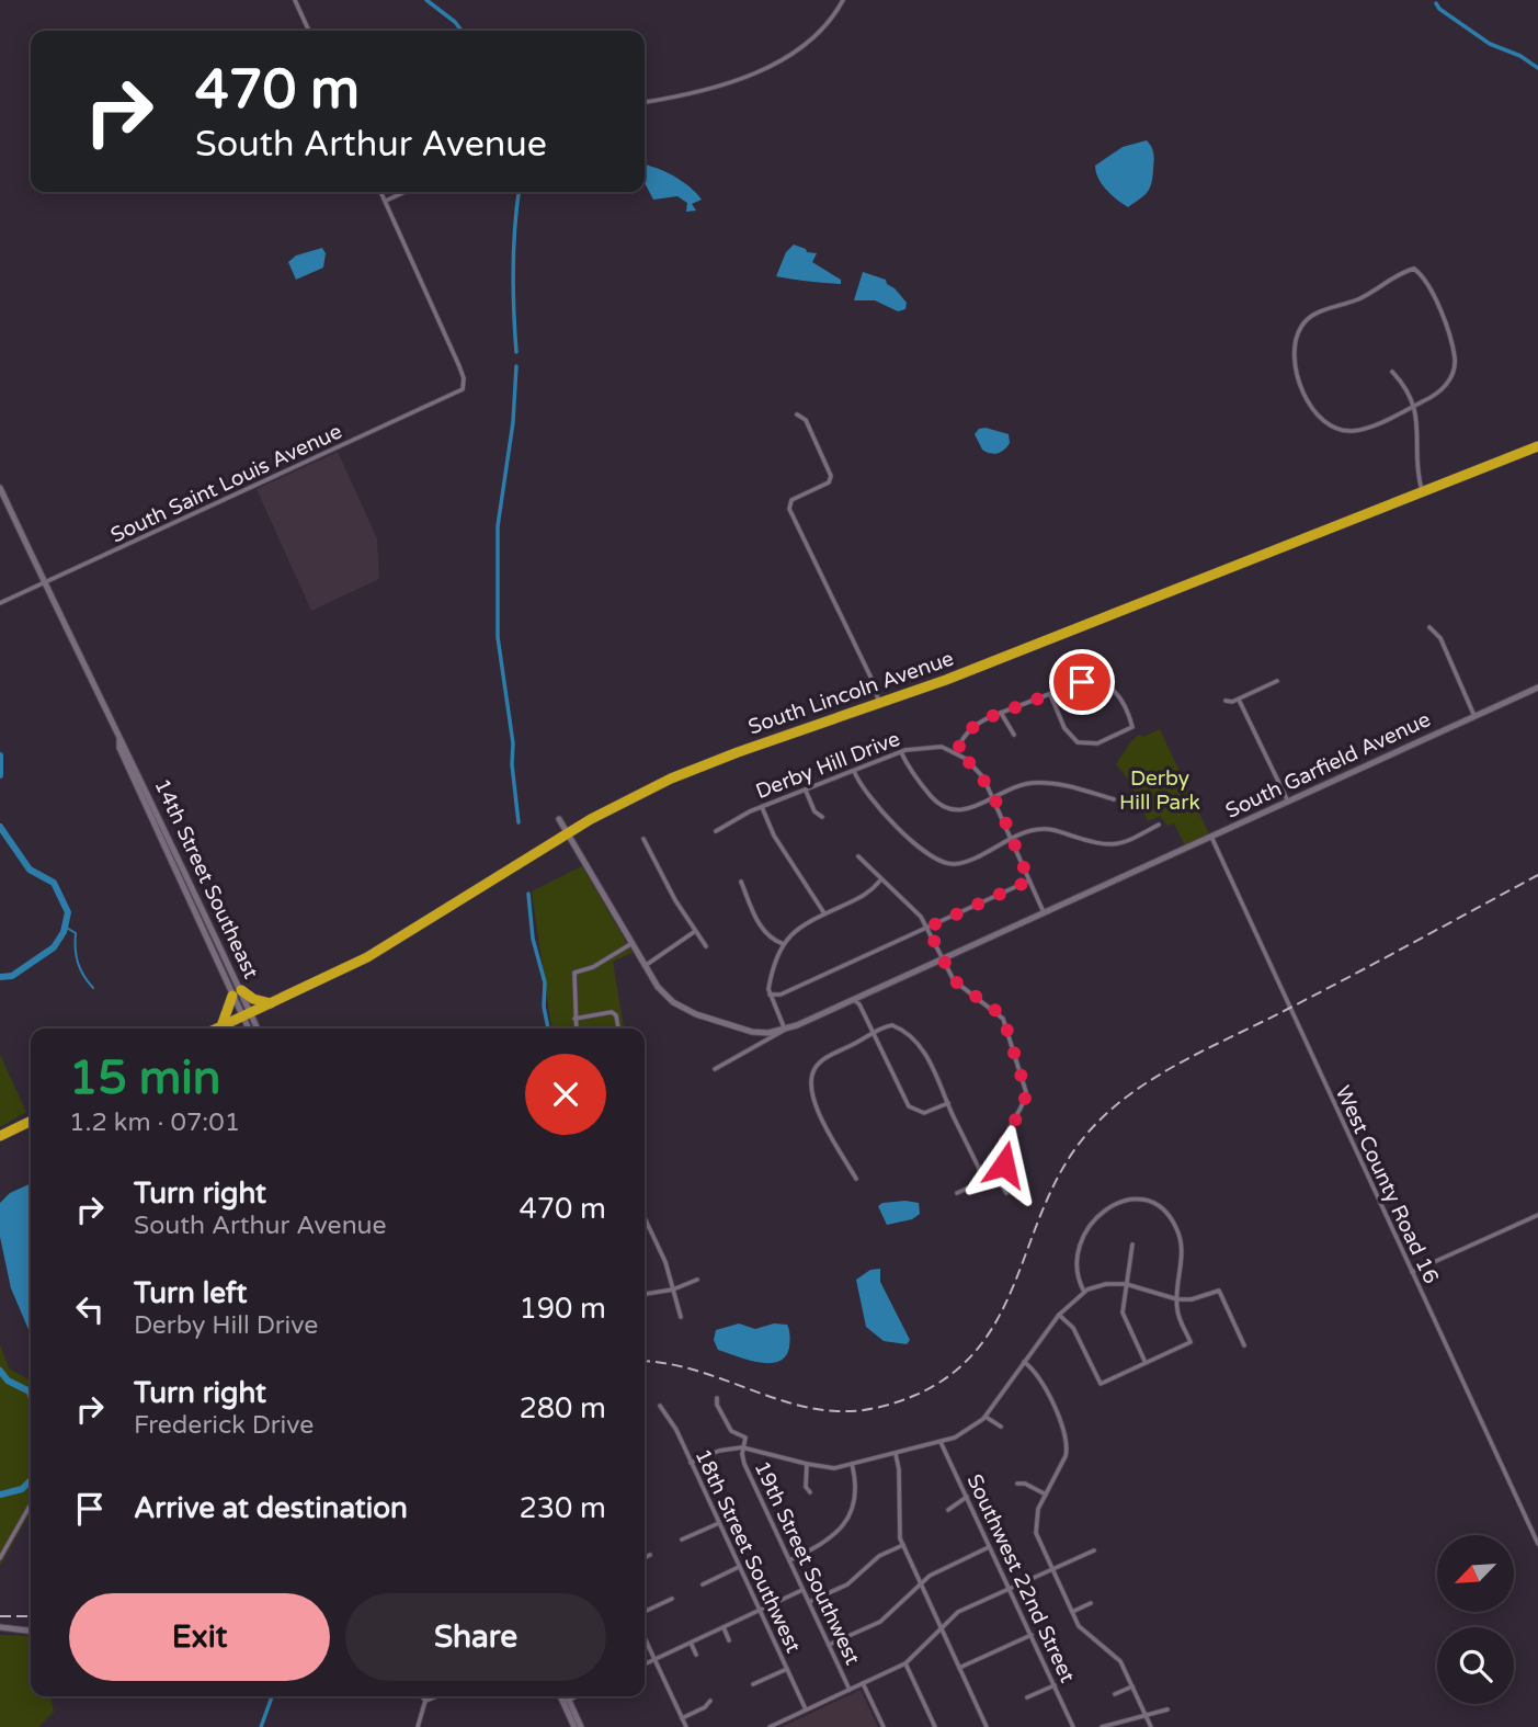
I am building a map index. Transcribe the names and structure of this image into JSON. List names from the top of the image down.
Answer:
{
  "streets": {
    "highway": ["South Lincoln Avenue"],
    "street": [
      "South Saint Louis Avenue",
      "Derby Hill Drive",
      "South Garfield Avenue",
      "14th Street Southeast",
      "West County Road 16",
      "18th Street Southwest",
      "19th Street Southwest",
      "Southwest 22nd Street"
    ]
  },
  "crossings": [
    ["South Saint Louis Avenue", "14th Street Southeast"],
    ["South Lincoln Avenue", "14th Street Southeast"],
    ["South Garfield Avenue", "West County Road 16"]
  ],
  "parks": ["Derby Hill Park"],
  "north": "bottom left",
  "page": {
    "turn": ["470 m", "South Arthur Avenue"],
    "heading": ["15 min", "1.2 km · 07:01"],
    "list": [
      {
        "name": "Turn right",
        "note": "South Arthur Avenue",
        "value": "470 m"
      },
      {
        "name": "Turn left",
        "note": "Derby Hill Drive",
        "value": "190 m"
      },
      {
        "name": "Turn right",
        "note": "Frederick Drive",
        "value": "280 m"
      },
      {
        "name": "Arrive at destination",
        "value": "230 m"
      }
    ],
    "buttons": ["Exit", "Share"]
  }
}
